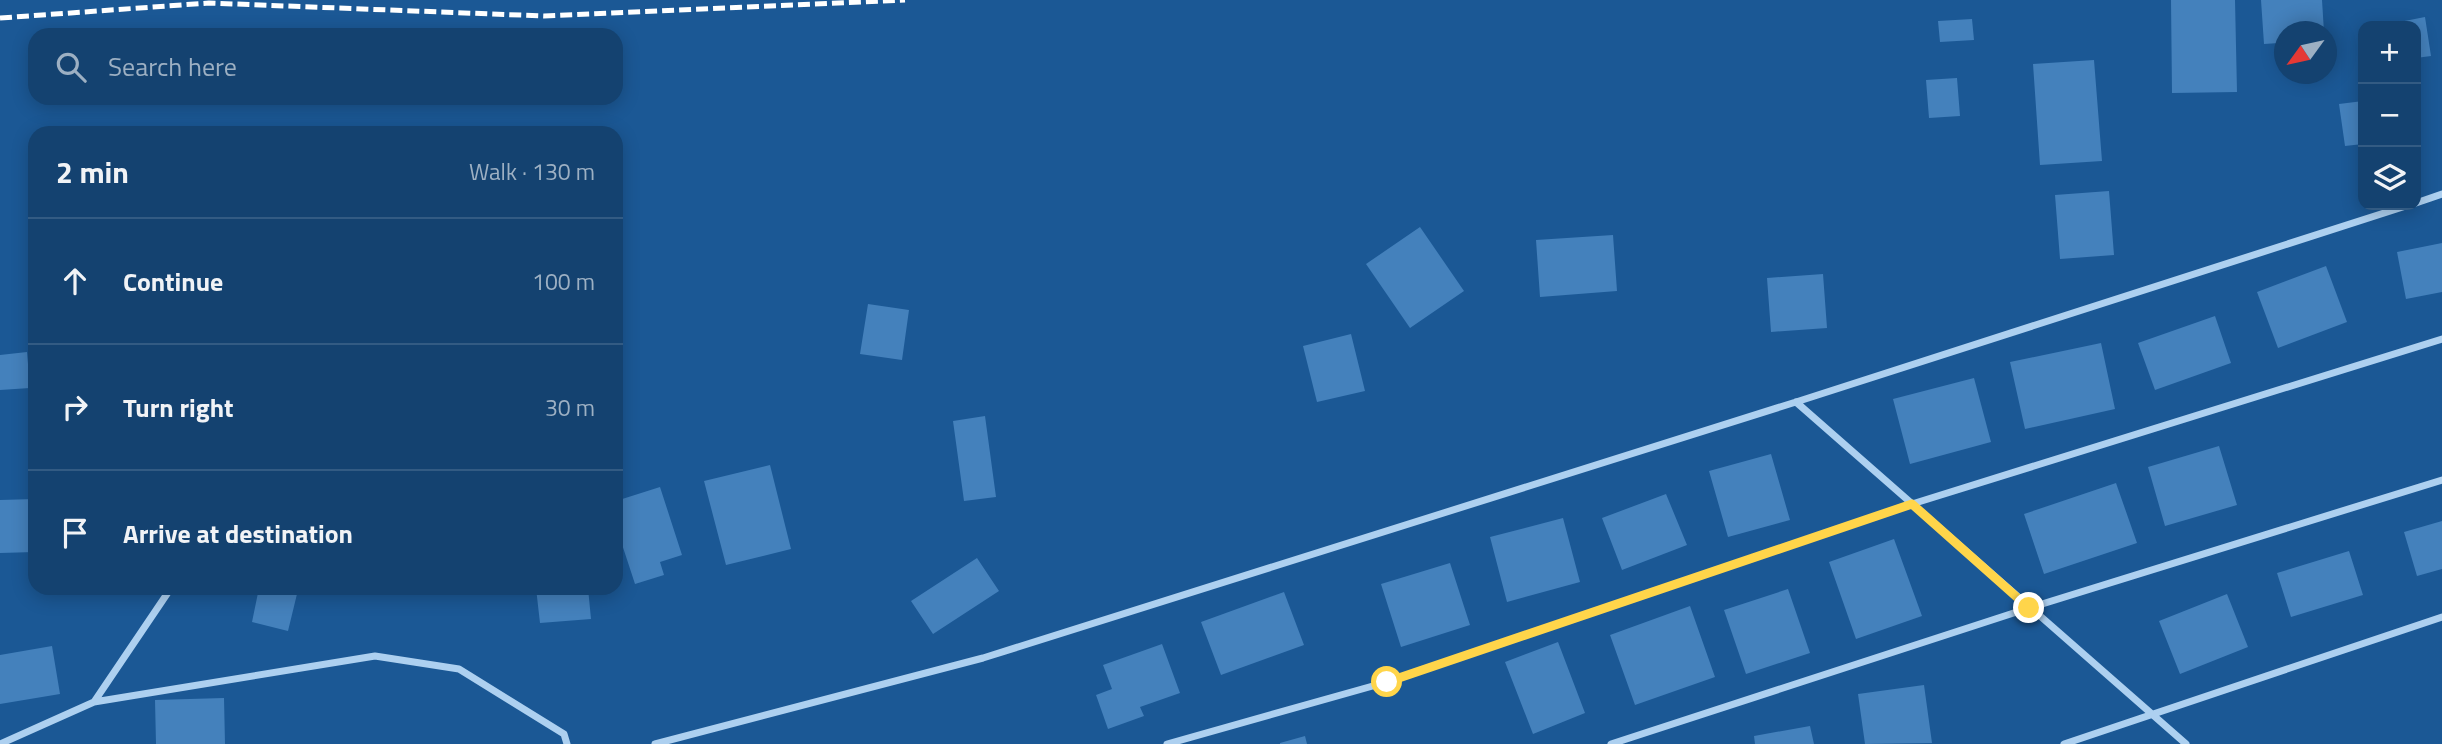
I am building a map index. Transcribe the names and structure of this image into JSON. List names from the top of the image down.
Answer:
{
  "north": "bottom left",
  "page": {
    "map_buttons": ["+", "−"],
    "search": "Search here",
    "heading": ["2 min", "Walk · 130 m"],
    "list": [
      ["Continue", "100 m"],
      ["Turn right", "30 m"],
      "Arrive at destination"
    ]
  }
}
